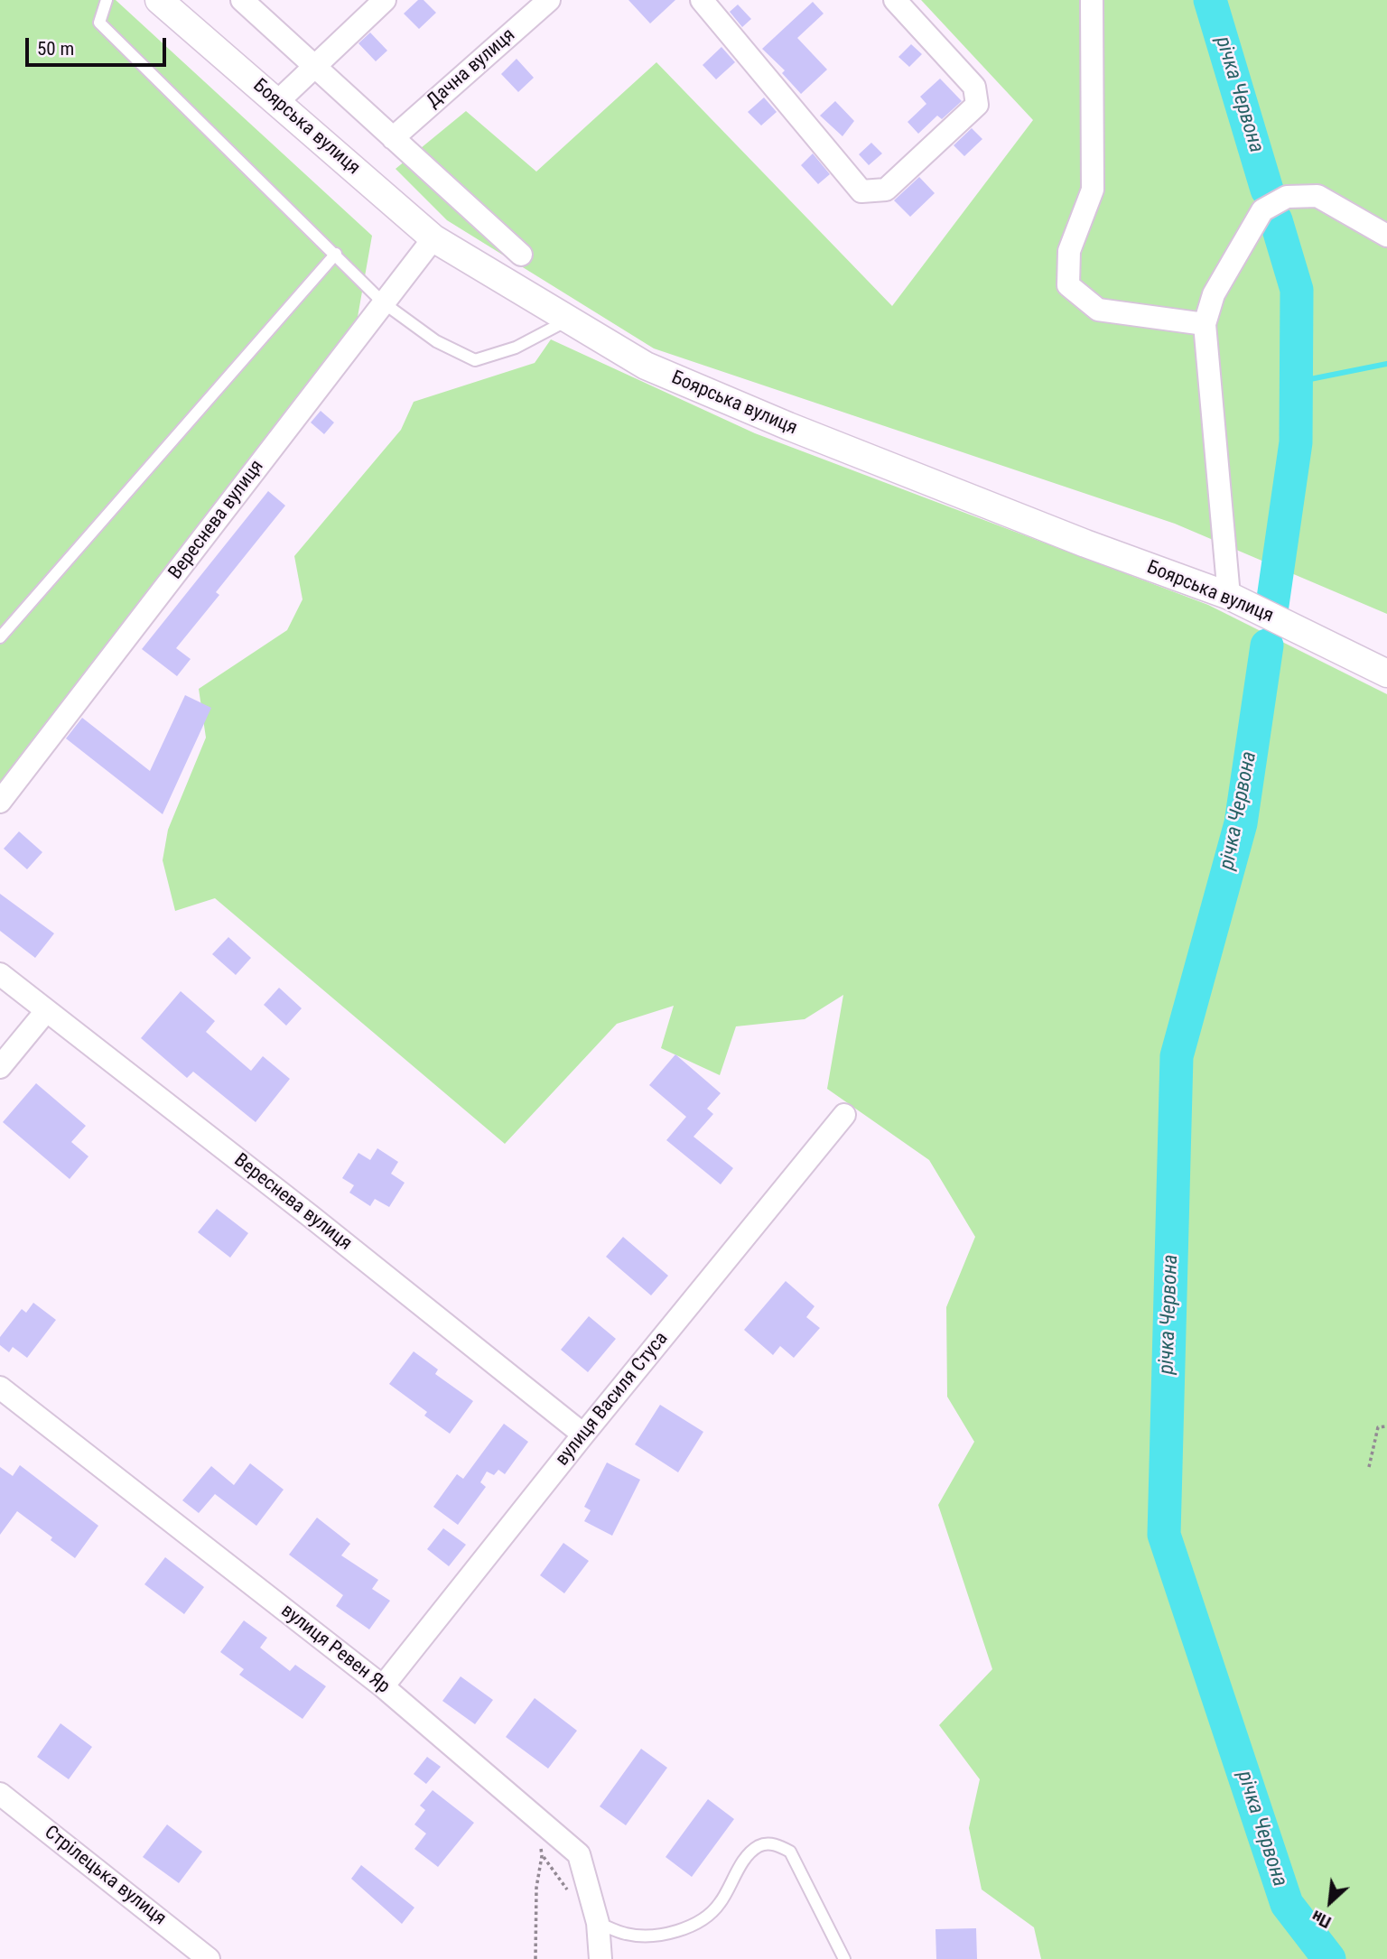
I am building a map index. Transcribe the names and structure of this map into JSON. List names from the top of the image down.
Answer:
{
  "streets": {
    "street": [
      "Дачна вулиця",
      "Боярська вулиця",
      "Вереснева вулиця",
      "вулиця Василя Стуса",
      "вулиця Ревен Яр",
      "Стрілецька вулиця"
    ]
  },
  "crossings": [
    ["Боярська вулиця", "Вереснева вулиця"],
    ["Вереснева вулиця", "вулиця Василя Стуса"],
    ["вулиця Василя Стуса", "вулиця Ревен Яр"]
  ],
  "water": ["річка Червона"],
  "scale_bar": "50 m",
  "north": "bottom left"
}
